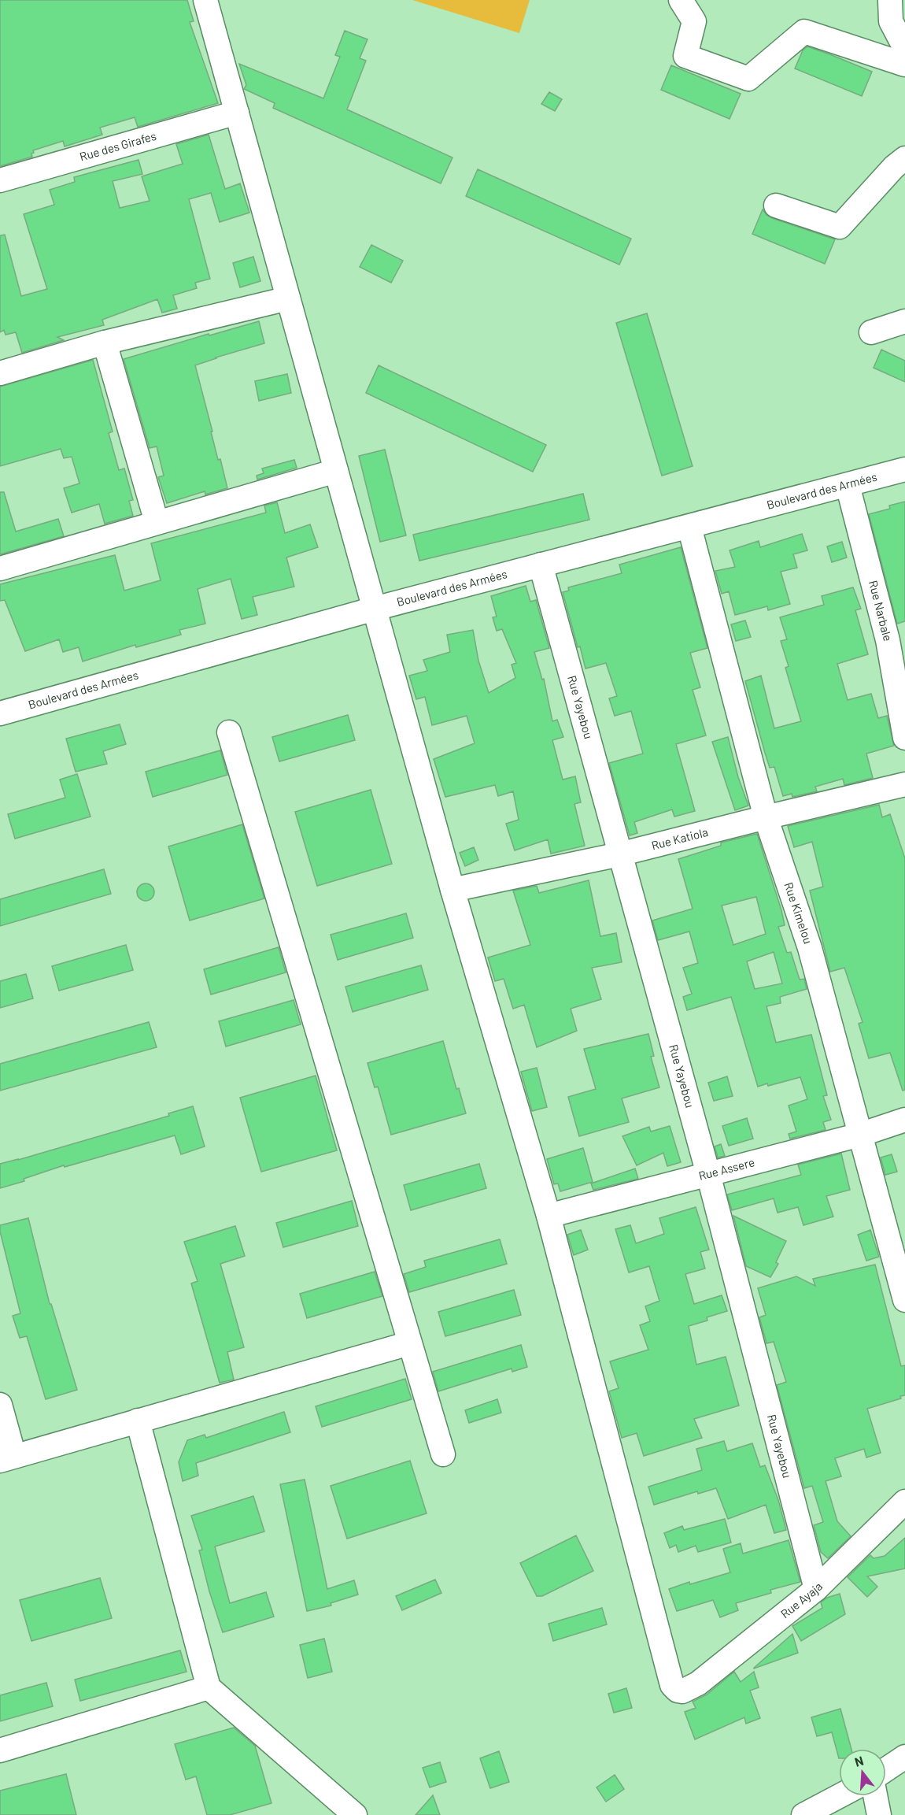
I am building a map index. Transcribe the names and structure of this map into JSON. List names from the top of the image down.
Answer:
{
  "streets": {
    "street": [
      "Rue des Girafes",
      "Boulevard des Armées",
      "Rue Narbale",
      "Rue Yayebou",
      "Rue Katiola",
      "Rue Kimelou",
      "Rue Assere",
      "Rue Ayaja"
    ]
  },
  "crossings": [
    ["Boulevard des Armées", "Rue Narbale"],
    ["Boulevard des Armées", "Rue Yayebou"],
    ["Boulevard des Armées", "Rue Kimelou"],
    ["Rue Yayebou", "Rue Katiola"],
    ["Rue Yayebou", "Rue Assere"],
    ["Rue Yayebou", "Rue Ayaja"],
    ["Rue Katiola", "Rue Kimelou"],
    ["Rue Kimelou", "Rue Assere"],
    ["Rue Assere", "Rue Ayaja"]
  ],
  "north": "top"
}
